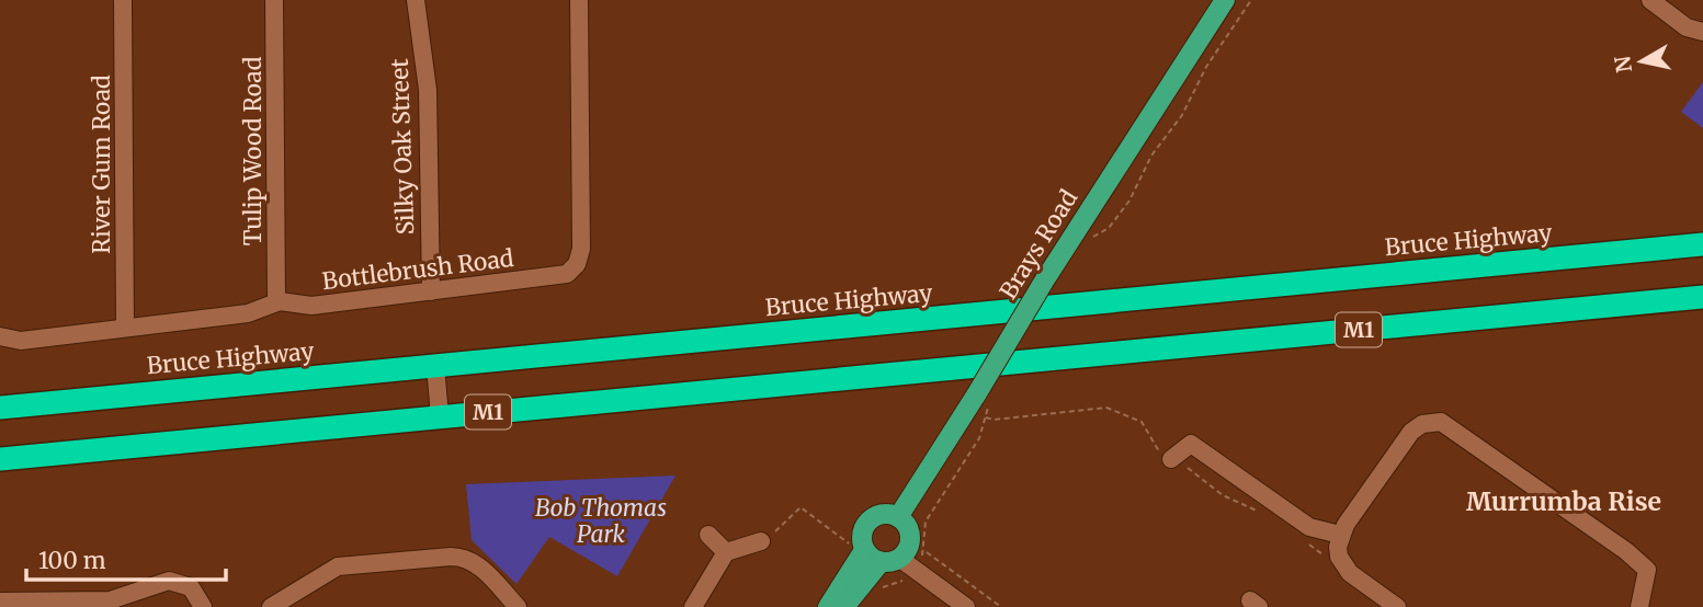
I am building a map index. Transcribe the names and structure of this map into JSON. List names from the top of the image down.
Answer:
{
  "streets": {
    "highway": ["Bruce Highway", "M1"],
    "main road": ["Brays Road"],
    "street": [
      "Silky Oak Street",
      "Tulip Wood Road",
      "River Gum Road",
      "Bottlebrush Road"
    ]
  },
  "crossings": [
    ["Silky Oak Street", "Bottlebrush Road"],
    ["Tulip Wood Road", "Bottlebrush Road"],
    ["River Gum Road", "Bottlebrush Road"]
  ],
  "districts": ["Murrumba Rise"],
  "parks": ["Bob Thomas Park"],
  "scale_bar": "100 m",
  "north": "left"
}
